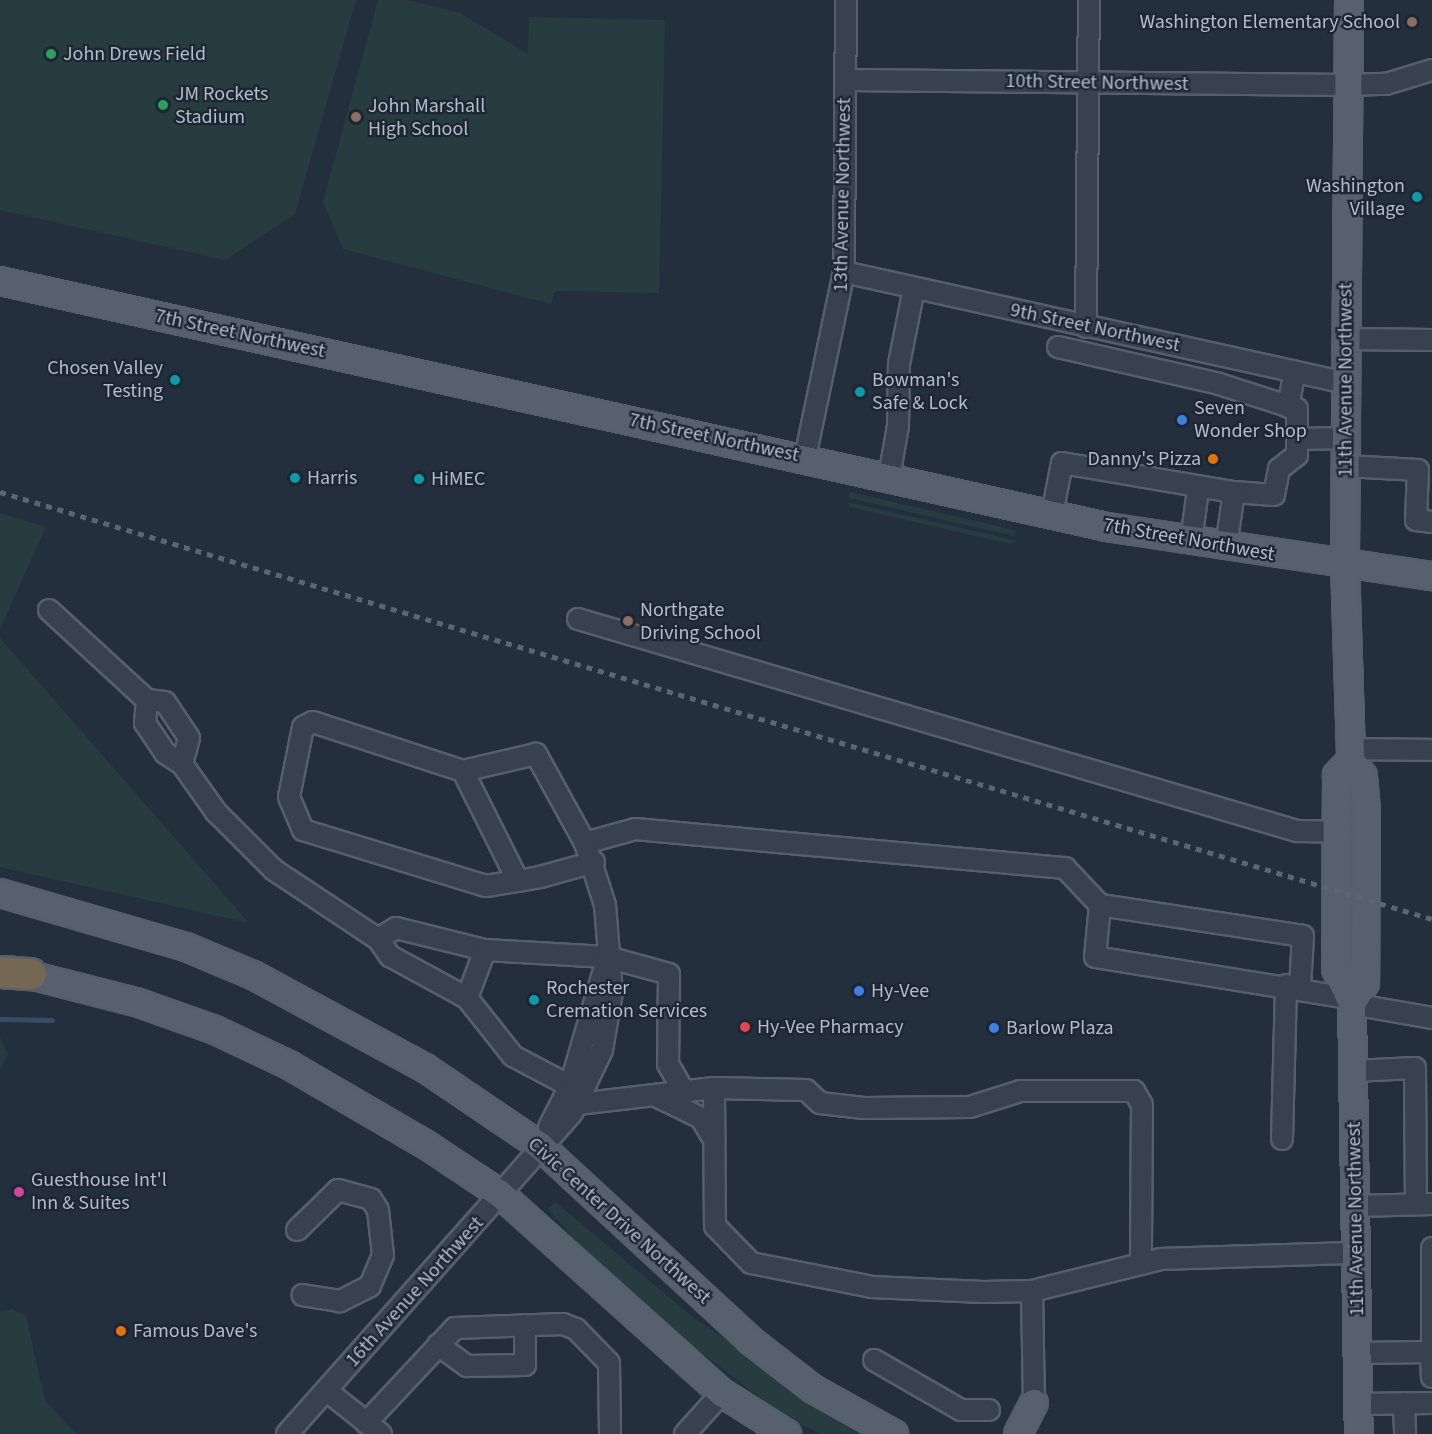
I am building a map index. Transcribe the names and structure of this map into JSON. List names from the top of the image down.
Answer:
{
  "streets": {
    "main road": ["7th Street Northwest", "11th Avenue Northwest", "Civic Center Drive Northwest"],
    "street": [
      "10th Street Northwest",
      "13th Avenue Northwest",
      "9th Street Northwest",
      "16th Avenue Northwest"
    ]
  },
  "crossings": [
    ["10th Street Northwest", "13th Avenue Northwest"],
    ["10th Street Northwest", "11th Avenue Northwest"],
    ["13th Avenue Northwest", "9th Street Northwest"],
    ["13th Avenue Northwest", "7th Street Northwest"],
    ["9th Street Northwest", "11th Avenue Northwest"],
    ["7th Street Northwest", "11th Avenue Northwest"],
    ["Civic Center Drive Northwest", "16th Avenue Northwest"]
  ],
  "places": [
    "Washington Elementary School",
    "John Drews Field",
    "JM Rockets Stadium",
    "John Marshall High School",
    "Washington Village",
    "Chosen Valley Testing",
    "Bowman's Safe & Lock",
    "Seven Wonder Shop",
    "Danny's Pizza",
    "Harris",
    "HiMEC",
    "Northgate Driving School",
    "Hy-Vee",
    "Rochester Cremation Services",
    "Hy-Vee Pharmacy",
    "Barlow Plaza",
    "Guesthouse Int'l Inn & Suites",
    "Famous Dave's"
  ]
}
